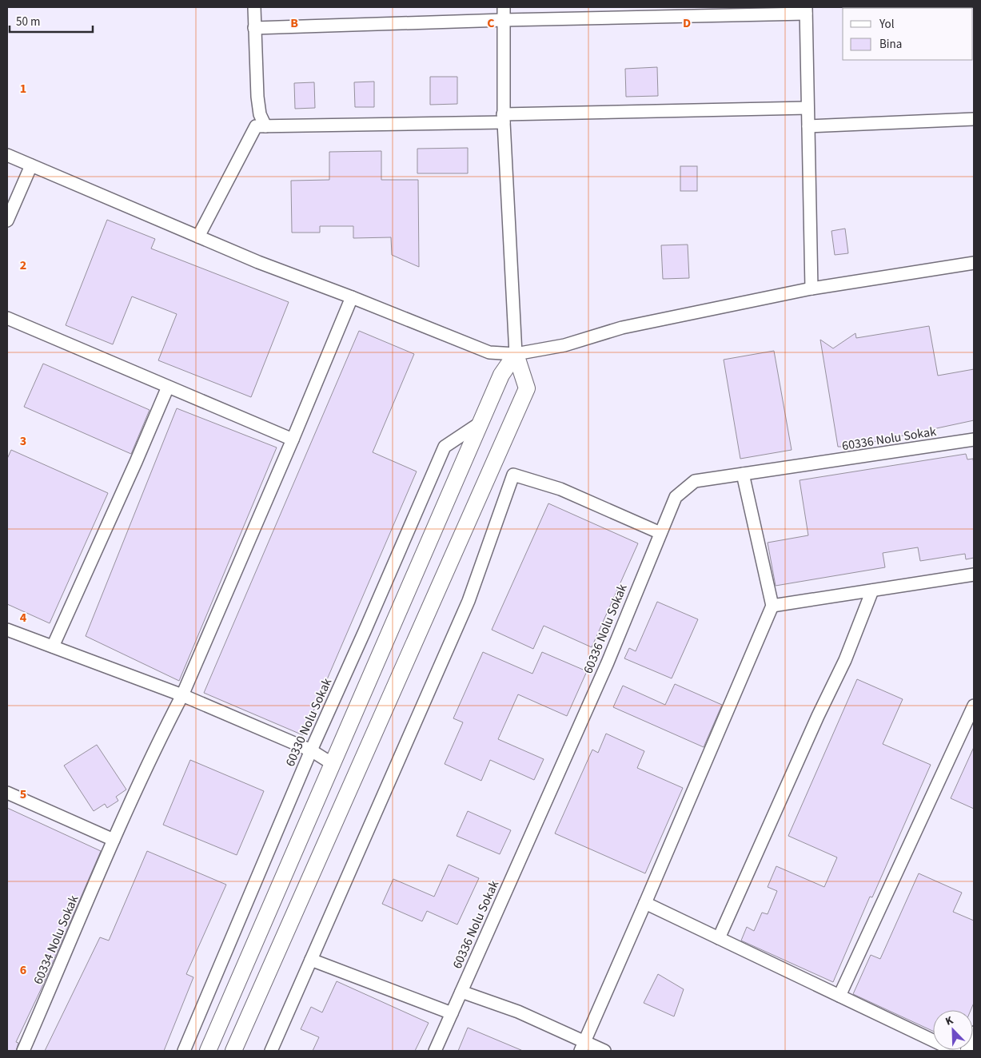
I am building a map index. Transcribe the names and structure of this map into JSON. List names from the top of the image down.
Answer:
{
  "streets": {
    "street": ["60336 Nolu Sokak", "60330 Nolu Sokak", "60334 Nolu Sokak"]
  },
  "legend": ["Yol", "Bina"],
  "scale_bar": "50 m",
  "north": "top left",
  "grid": {
    "columns": ["B", "C", "D"],
    "rows": [
      "1",
      "2",
      "3",
      "4",
      "5",
      "6"
    ]
  }
}
